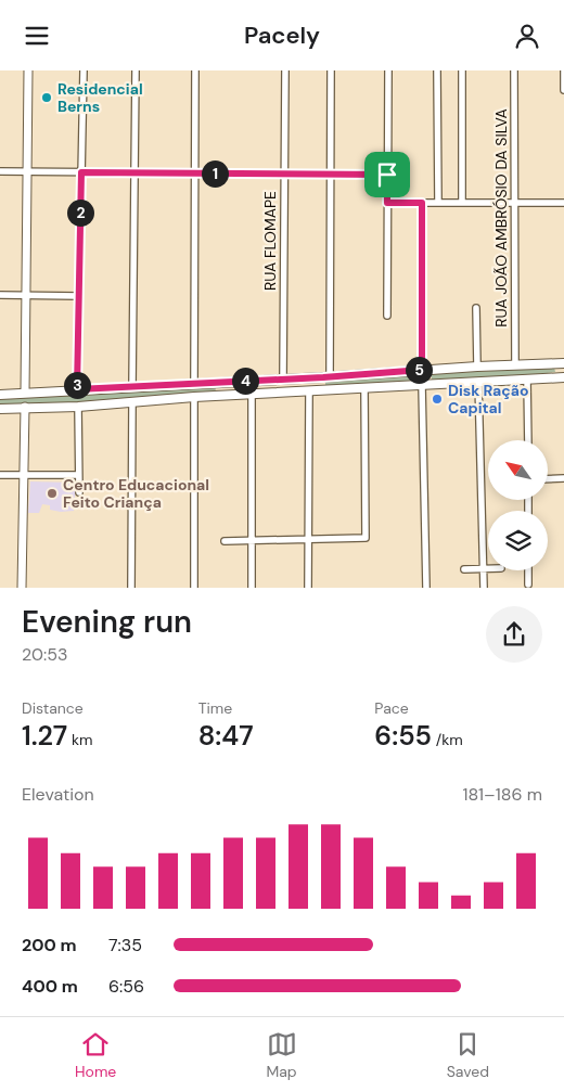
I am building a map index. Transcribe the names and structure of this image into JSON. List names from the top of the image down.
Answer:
{
  "streets": {
    "street": ["RUA JOÃO AMBRÓSIO DA SILVA", "RUA FLOMAPE"]
  },
  "places": ["Residencial Berns", "Disk Ração Capital", "Centro Educacional Feito Criança"],
  "north": "top left",
  "page": {
    "header": "Pacely",
    "pins": [
      "1",
      "2",
      "5",
      "4",
      "3"
    ],
    "heading": ["Evening run", "20:53"],
    "stats": [
      ["Distance", "1.27 km"],
      ["Time", "8:47"],
      ["Pace", "6:55 /km"]
    ],
    "chart": ["Elevation", "181–186 m"],
    "list": [
      {
        "name": "200 m",
        "note": "7:35"
      },
      {
        "name": "400 m",
        "note": "6:56"
      }
    ],
    "tabs": ["Home", "Map", "Saved"]
  }
}
